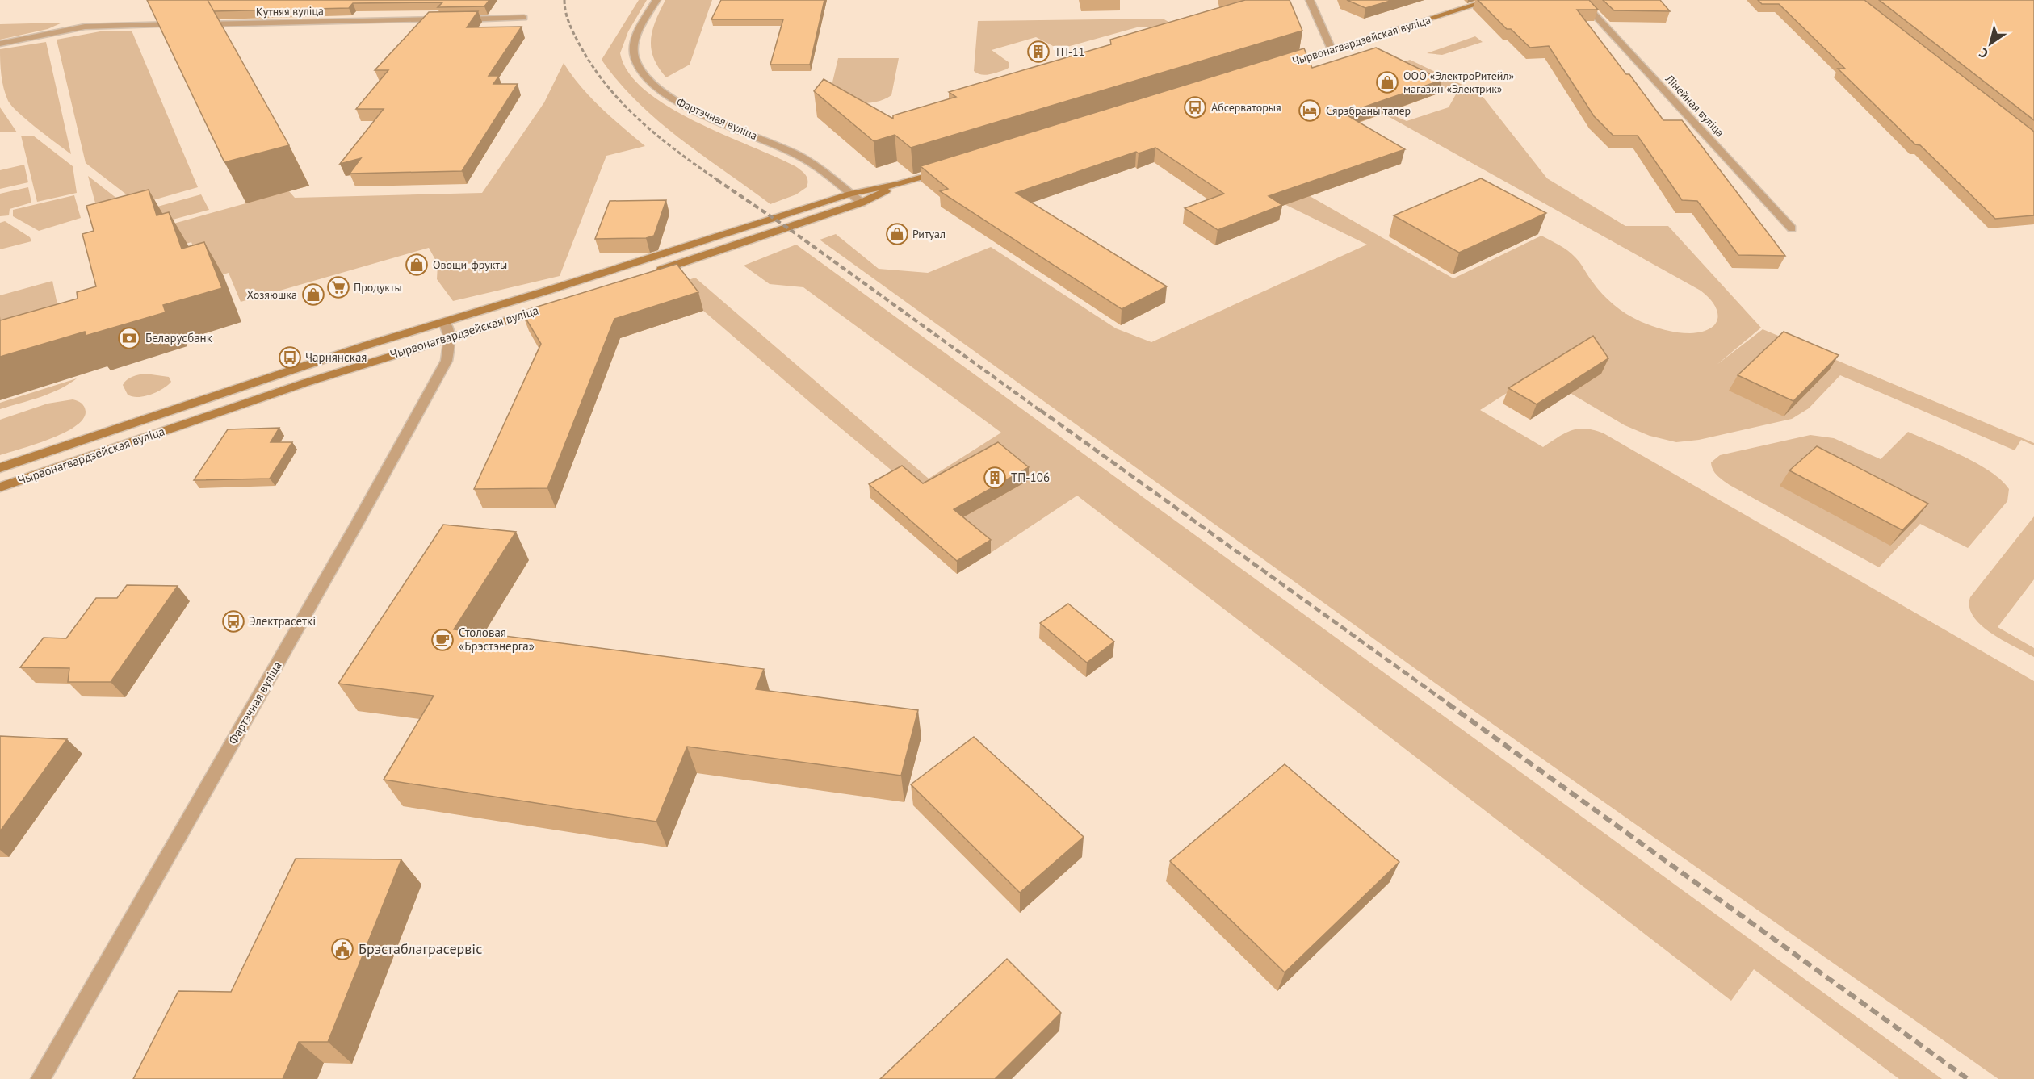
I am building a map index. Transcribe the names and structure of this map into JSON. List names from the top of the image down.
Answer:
{
  "streets": {
    "main road": ["Чырвонагвардзейская вуліца"],
    "street": ["Кутняя вуліца", "Лінейная вуліца", "Фартэчная вуліца"]
  },
  "crossings": [
    ["Чырвонагвардзейская вуліца", "Фартэчная вуліца"]
  ],
  "places": {
    "building": ["ТП-11", "ТП-106"],
    "shop": [
      "ООО «ЭлектроРитейл» магазин «Электрик»",
      "Ритуал",
      "Овощи-фрукты",
      "Хозяюшка"
    ],
    "bus stop": ["Абсерваторыя", "Чарнянская", "Электрасеткі"],
    "hotel": ["Сярэбраны талер"],
    "supermarket": ["Продукты"],
    "bank": ["Беларусбанк"],
    "cafe": ["Столовая «Брэстэнерга»"],
    "public building": ["Брэстаблаграсервіс"]
  },
  "north": "bottom left"
}
